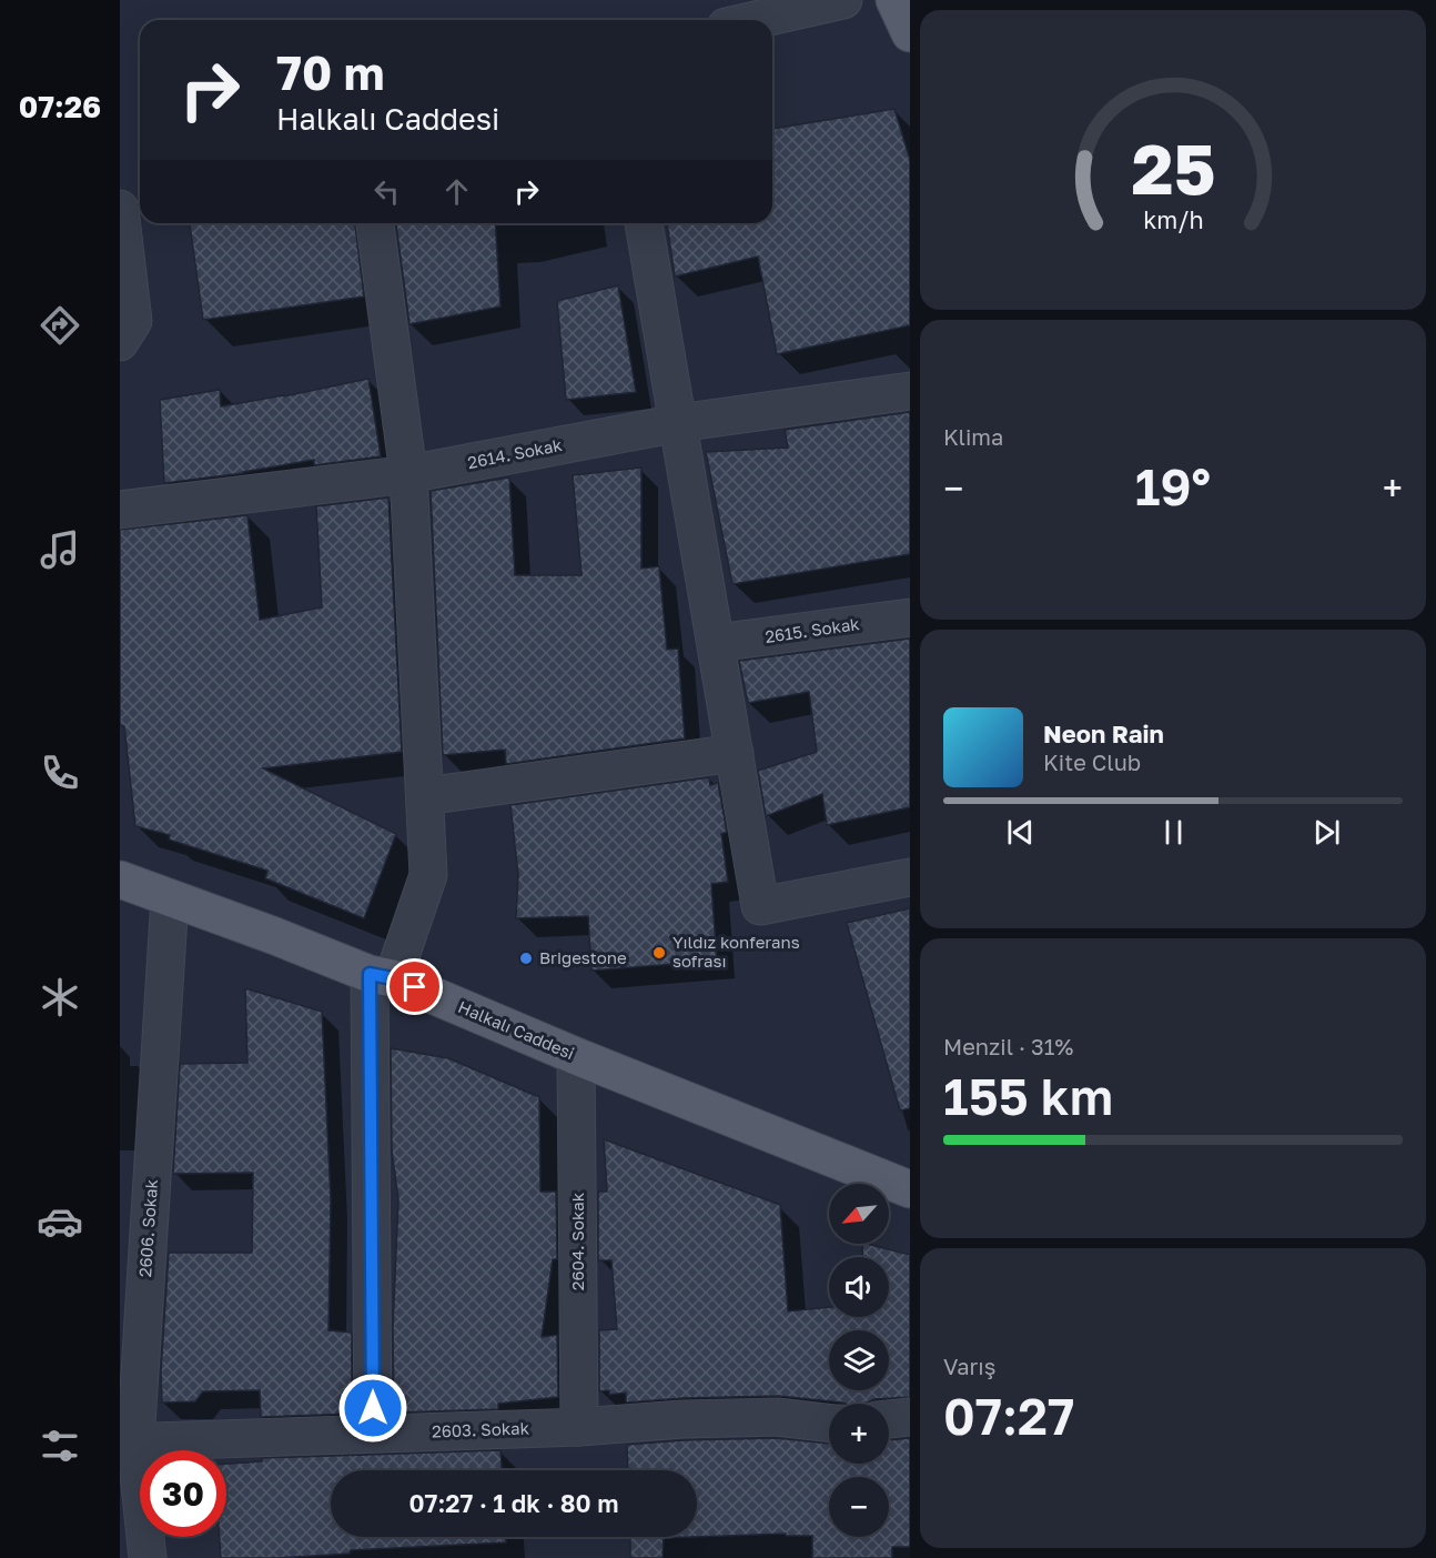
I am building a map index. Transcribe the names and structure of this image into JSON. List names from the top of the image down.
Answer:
{
  "streets": {
    "main road": ["Halkalı Caddesi"],
    "street": [
      "2614. Sokak",
      "2615. Sokak",
      "2606. Sokak",
      "2604. Sokak",
      "2603. Sokak"
    ]
  },
  "crossings": [
    ["Halkalı Caddesi", "2606. Sokak"],
    ["Halkalı Caddesi", "2604. Sokak"],
    ["2606. Sokak", "2603. Sokak"],
    ["2604. Sokak", "2603. Sokak"]
  ],
  "places": ["Yıldız konferans sofrası", "Brigestone"],
  "north": "bottom left",
  "page": {
    "tabs": "07:26",
    "turn": ["70 m", "Halkalı Caddesi"],
    "tile": [
      "Klima",
      ["Menzil · 31%", "155 km"],
      ["Varış", "07:27"]
    ],
    "heat": ["−", "19°", "+"],
    "song": ["Neon Rain", "Kite Club"],
    "map_buttons": ["+", "−"],
    "limit": "30",
    "trip": "07:27 · 1 dk · 80 m",
    "gauge": ["25", "km/h"]
  }
}
